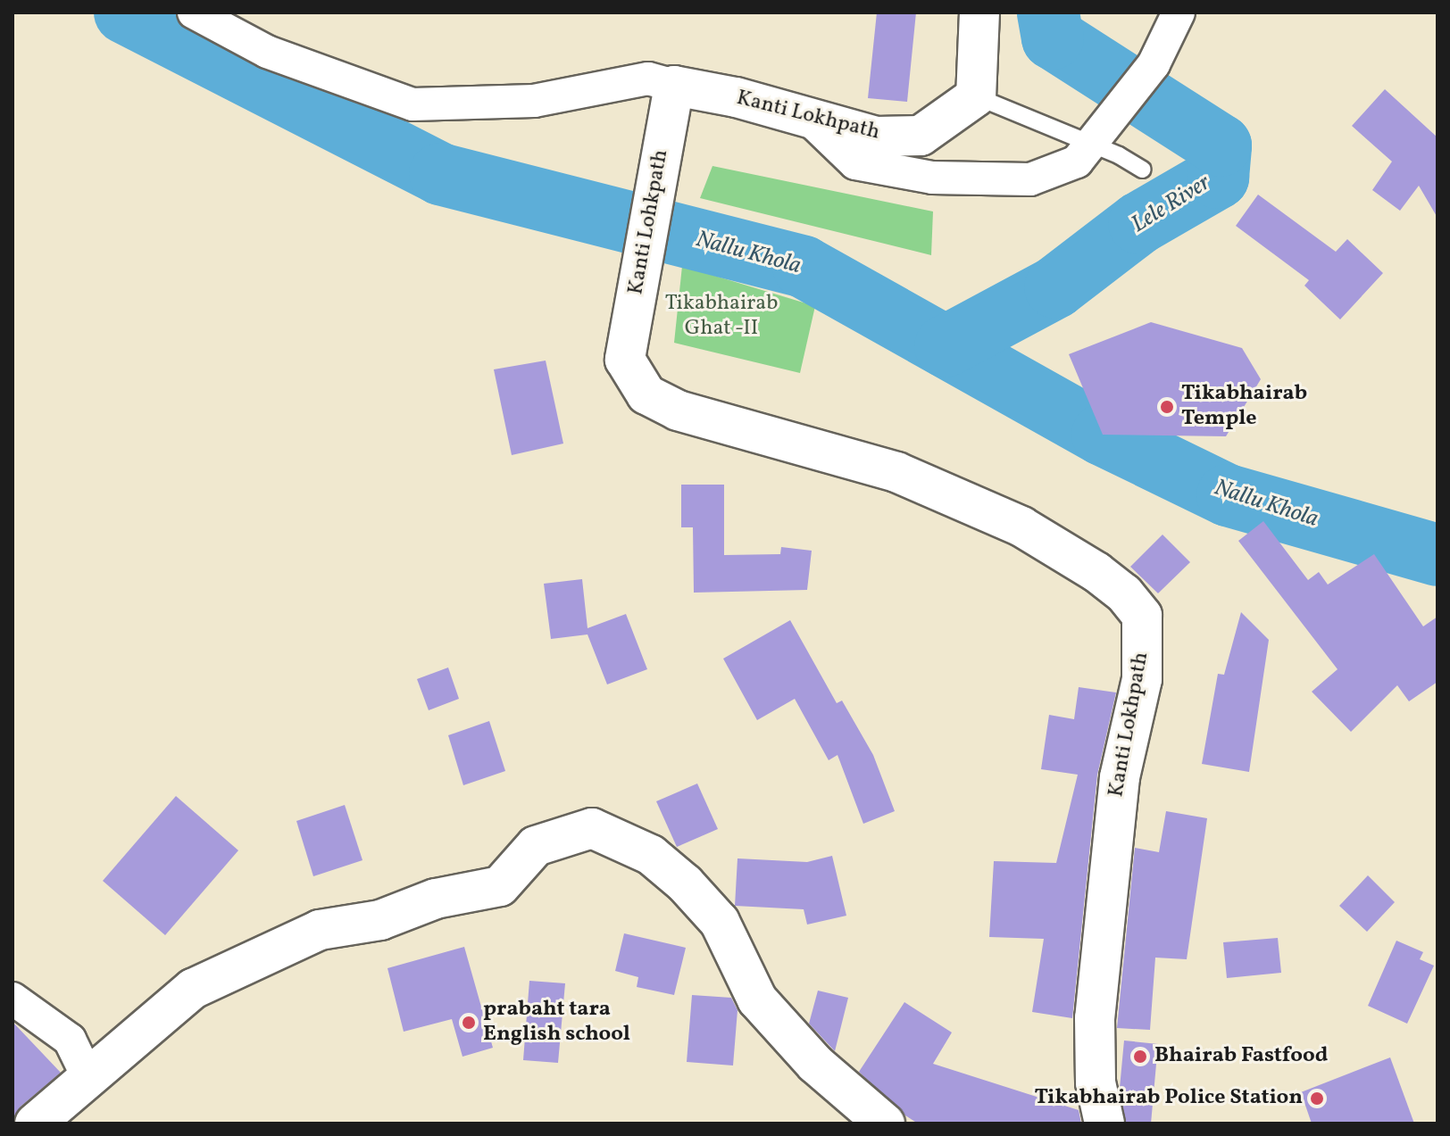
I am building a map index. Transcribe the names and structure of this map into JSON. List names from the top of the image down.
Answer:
{
  "streets": {
    "main road": ["Kanti Lokhpath", "Kanti Lohkpath"]
  },
  "crossings": [
    ["Kanti Lokhpath", "Kanti Lohkpath"]
  ],
  "water": ["Lele River", "Nallu Khola"],
  "parks": ["Tikabhairab Ghat -II"],
  "places": [
    "Tikabhairab Temple",
    "prabaht tara English school",
    "Bhairab Fastfood",
    "Tikabhairab Police Station"
  ]
}
